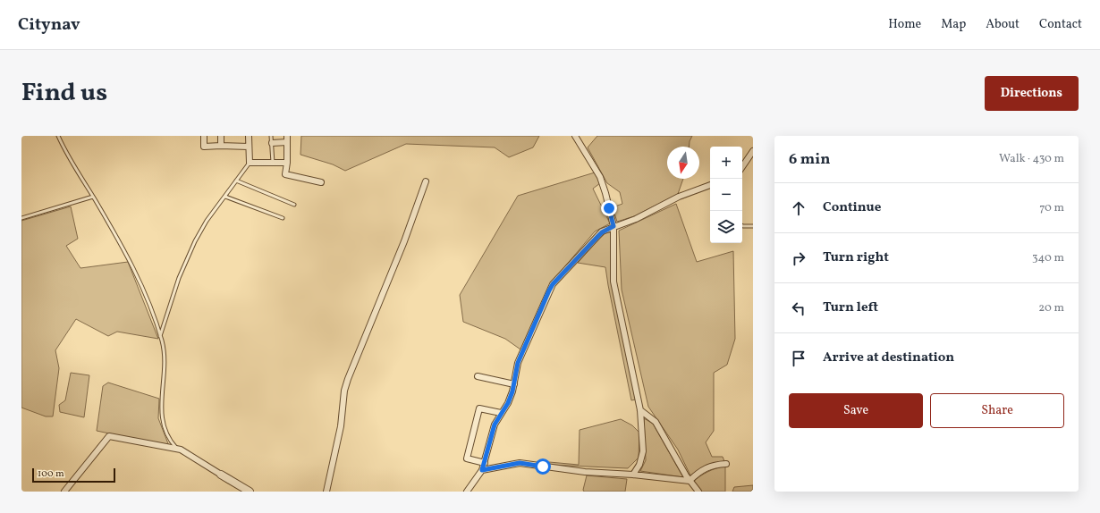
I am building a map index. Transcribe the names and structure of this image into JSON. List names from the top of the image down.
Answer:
{
  "scale_bar": "100 m",
  "north": "bottom",
  "page": {
    "header": "Citynav",
    "nav": [
      "Home",
      "Map",
      "About",
      "Contact"
    ],
    "title": "Find us",
    "buttons": [
      "Directions",
      ["Save", "Share"]
    ],
    "heading": ["6 min", "Walk · 430 m"],
    "map_buttons": ["+", "−"],
    "list": [
      ["Continue", "70 m"],
      ["Turn right", "340 m"],
      ["Turn left", "20 m"],
      "Arrive at destination"
    ],
    "scale": "100 m"
  }
}
